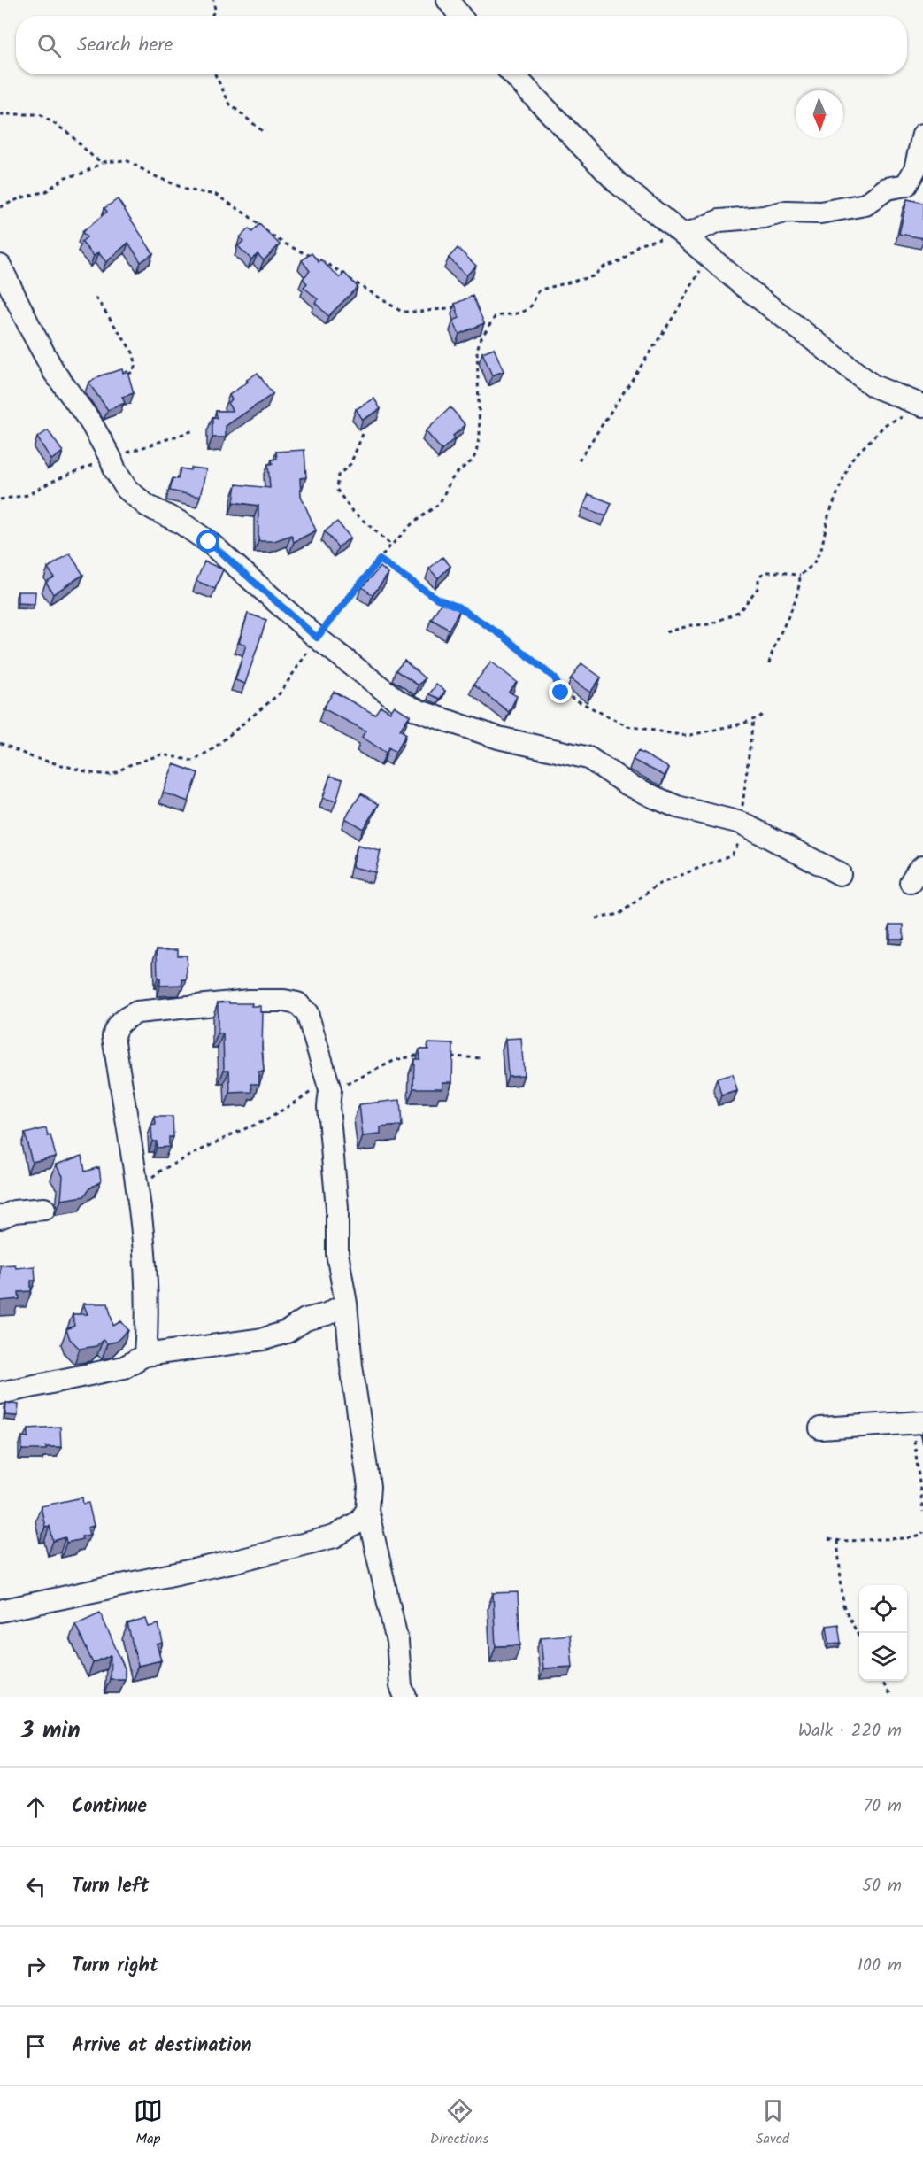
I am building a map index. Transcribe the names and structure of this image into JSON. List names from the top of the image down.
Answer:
{
  "north": "bottom",
  "page": {
    "search": "Search here",
    "heading": ["3 min", "Walk · 220 m"],
    "list": [
      ["Continue", "70 m"],
      ["Turn left", "50 m"],
      ["Turn right", "100 m"],
      "Arrive at destination"
    ],
    "nav": ["Map", "Directions", "Saved"]
  }
}
